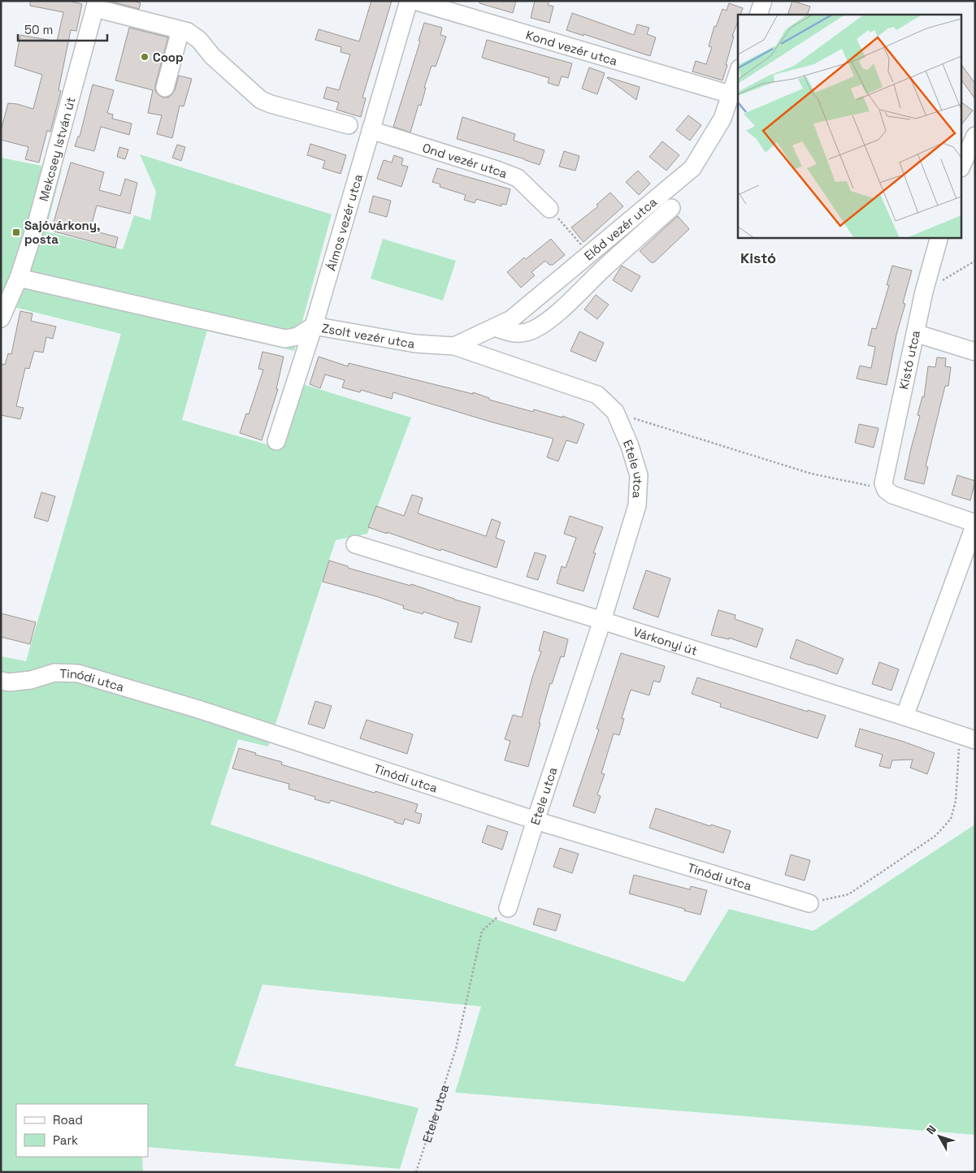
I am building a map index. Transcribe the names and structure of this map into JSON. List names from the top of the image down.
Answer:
{
  "streets": {
    "street": [
      "Kond vezér utca",
      "Mekcsey István út",
      "Ond vezér utca",
      "Álmos vezér utca",
      "Előd vezér utca",
      "Zsolt vezér utca",
      "Kistó utca",
      "Etele utca",
      "Várkonyi út",
      "Tinódi utca"
    ]
  },
  "crossings": [
    ["Kond vezér utca", "Előd vezér utca"],
    ["Mekcsey István út", "Zsolt vezér utca"],
    ["Ond vezér utca", "Álmos vezér utca"],
    ["Álmos vezér utca", "Zsolt vezér utca"],
    ["Előd vezér utca", "Zsolt vezér utca"],
    ["Zsolt vezér utca", "Etele utca"],
    ["Etele utca", "Várkonyi út"],
    ["Etele utca", "Tinódi utca"]
  ],
  "districts": ["Kistó"],
  "places": {
    "other": ["Coop"],
    "transit": ["Sajóvárkony, posta"]
  },
  "legend": ["Road", "Park"],
  "scale_bar": "50 m",
  "north": "top left"
}
